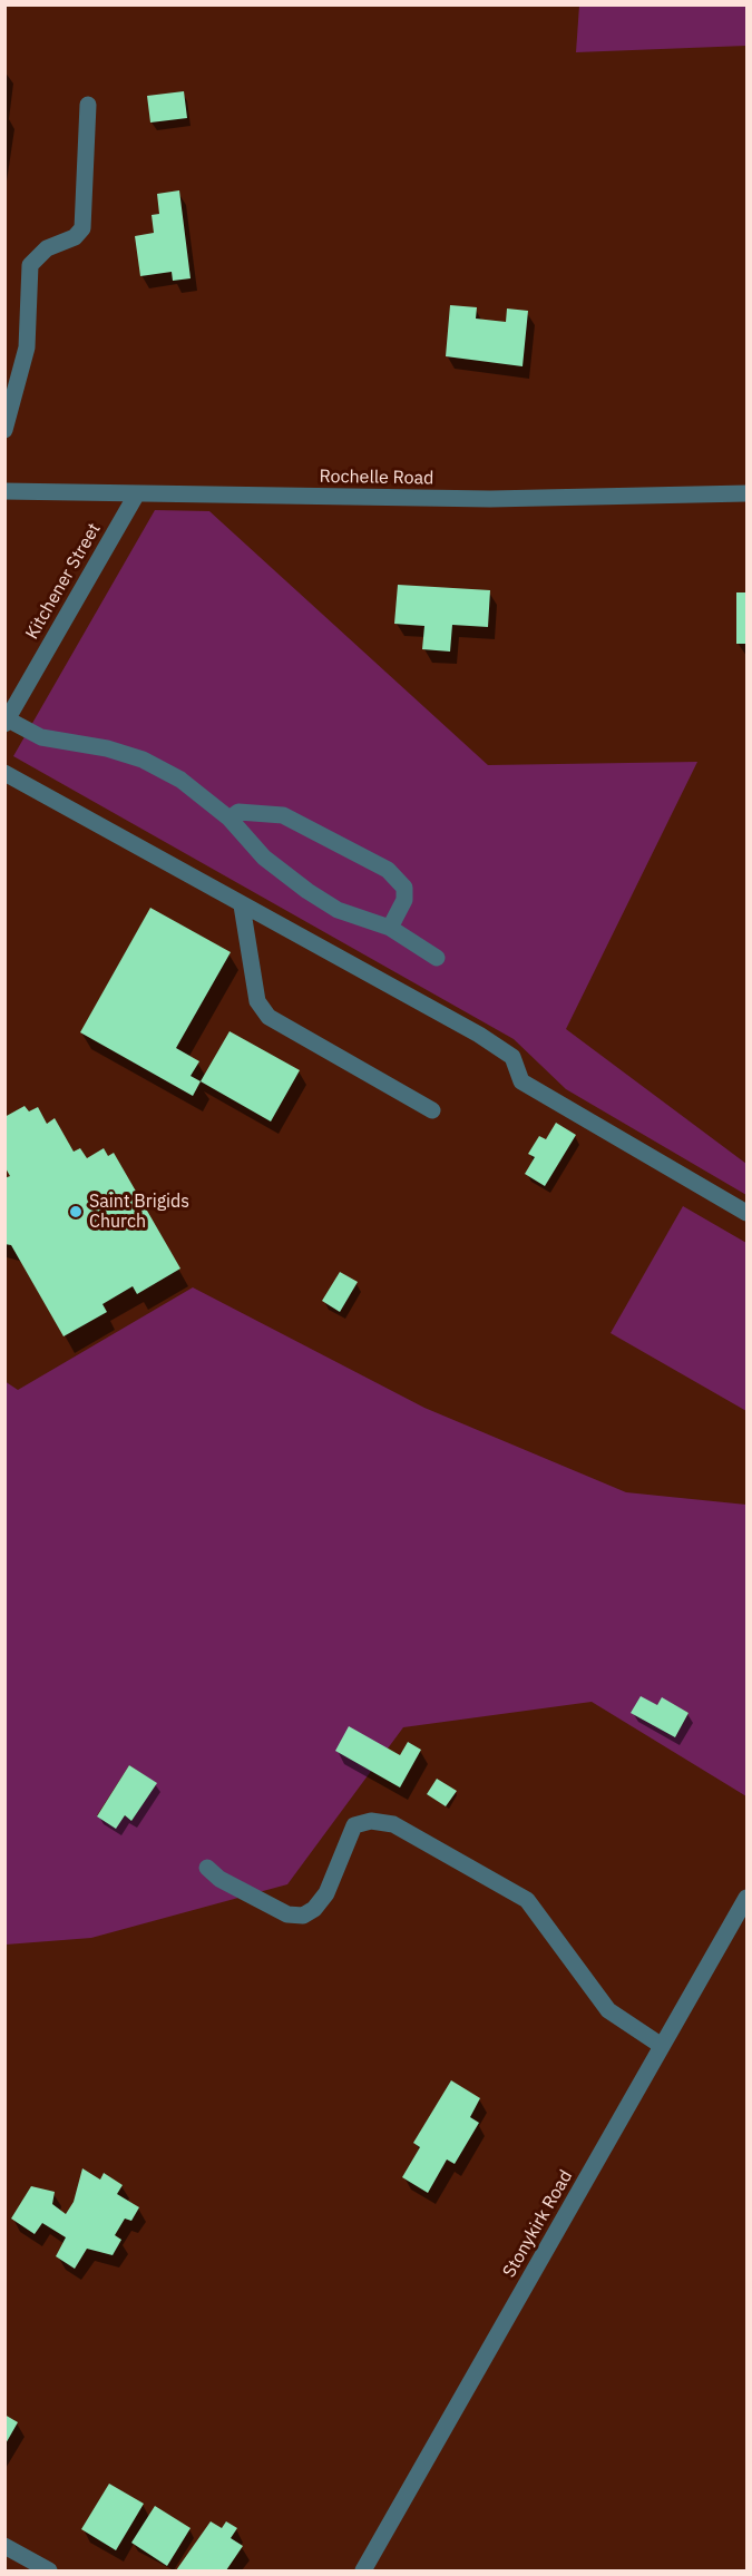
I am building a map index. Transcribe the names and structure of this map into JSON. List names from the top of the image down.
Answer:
{
  "streets": {
    "street": ["Rochelle Road", "Kitchener Street", "Stonykirk Road"]
  },
  "crossings": [
    ["Rochelle Road", "Kitchener Street"]
  ],
  "places": ["Saint Brigids Church"]
}
